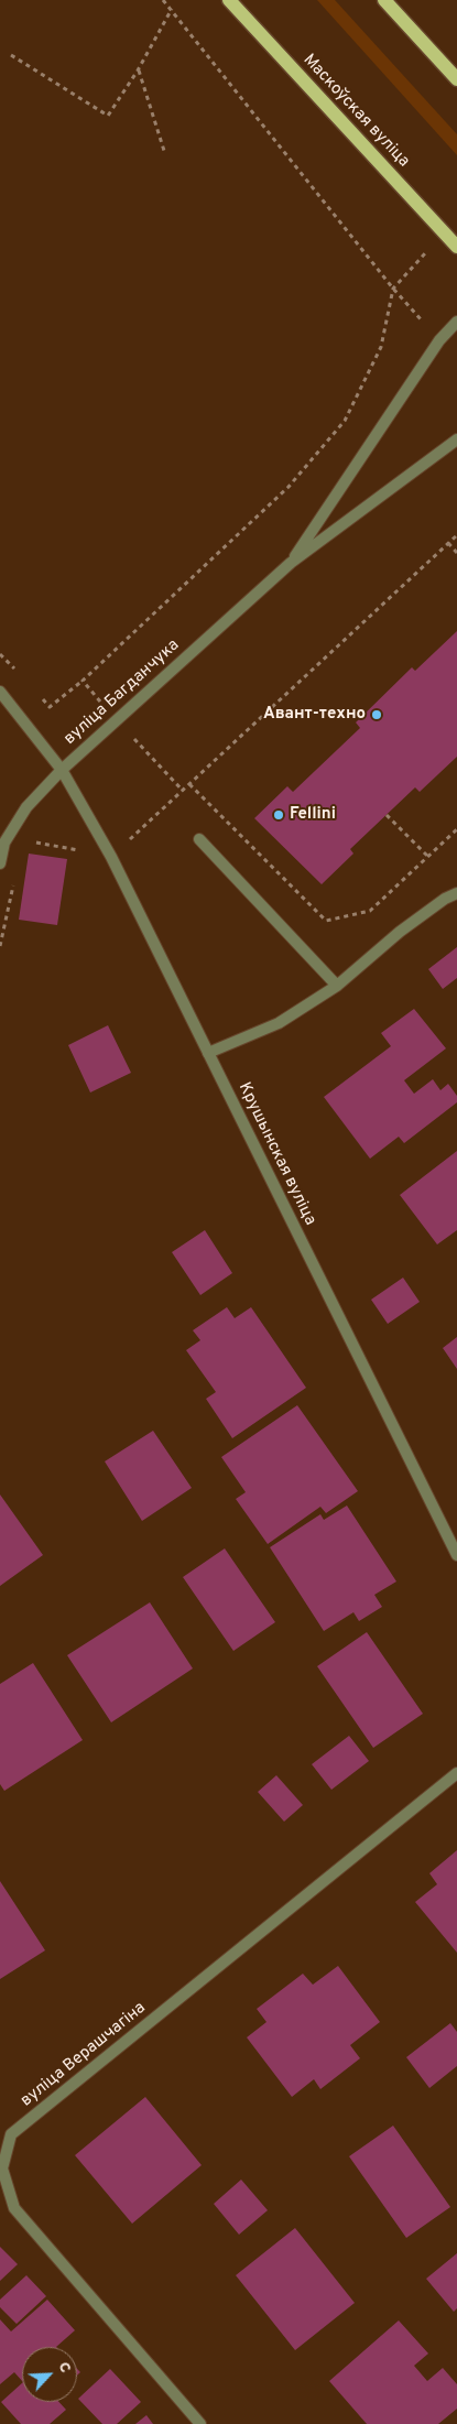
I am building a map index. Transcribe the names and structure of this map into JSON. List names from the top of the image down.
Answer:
{
  "streets": {
    "main road": ["Маскоўская вуліца"],
    "street": ["вуліца Багданчука", "Крушынская вуліца", "вуліца Верашчагіна"]
  },
  "crossings": [
    ["вуліца Багданчука", "Крушынская вуліца"]
  ],
  "places": ["Авант-техно", "Fellini"],
  "north": "top right"
}
